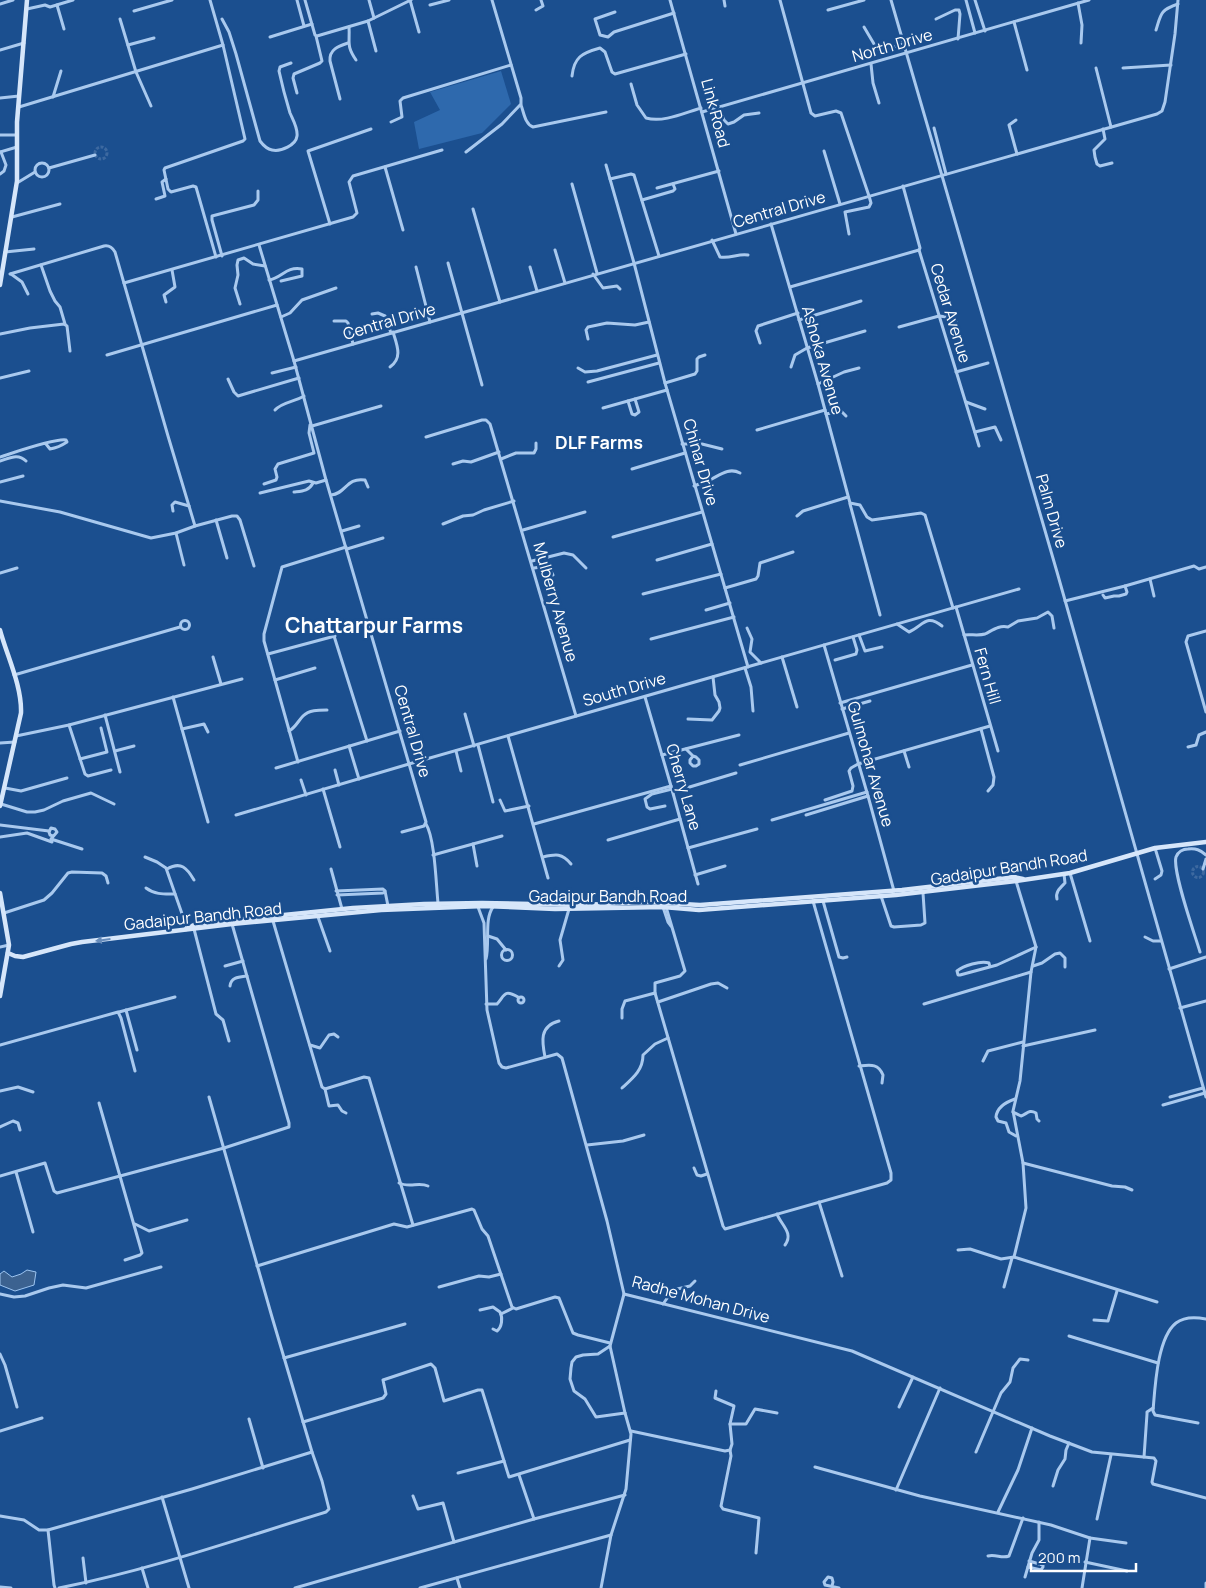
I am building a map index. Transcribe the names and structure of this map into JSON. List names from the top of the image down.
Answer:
{
  "streets": {
    "street": [
      "North Drive",
      "Link Road",
      "Central Drive",
      "Cedar Avenue",
      "Ashoka Avenue",
      "Chinar Drive",
      "Palm Drive",
      "Mulberry Avenue",
      "Fern Hill",
      "South Drive",
      "Gulmohar Avenue",
      "Cherry Lane",
      "Gadaipur Bandh Road",
      "Radhe Mohan Drive"
    ]
  },
  "crossings": [
    ["North Drive", "Link Road"],
    ["North Drive", "Palm Drive"],
    ["Link Road", "Central Drive"],
    ["Central Drive", "Cedar Avenue"],
    ["Central Drive", "Ashoka Avenue"],
    ["Central Drive", "Chinar Drive"],
    ["Central Drive", "Palm Drive"],
    ["Central Drive", "South Drive"],
    ["Ashoka Avenue", "Fern Hill"],
    ["Chinar Drive", "South Drive"],
    ["Palm Drive", "Gadaipur Bandh Road"],
    ["Mulberry Avenue", "South Drive"],
    ["Fern Hill", "South Drive"],
    ["South Drive", "Gulmohar Avenue"],
    ["South Drive", "Cherry Lane"]
  ],
  "districts": ["DLF Farms", "Chattarpur Farms"],
  "scale_bar": "200 m"
}
